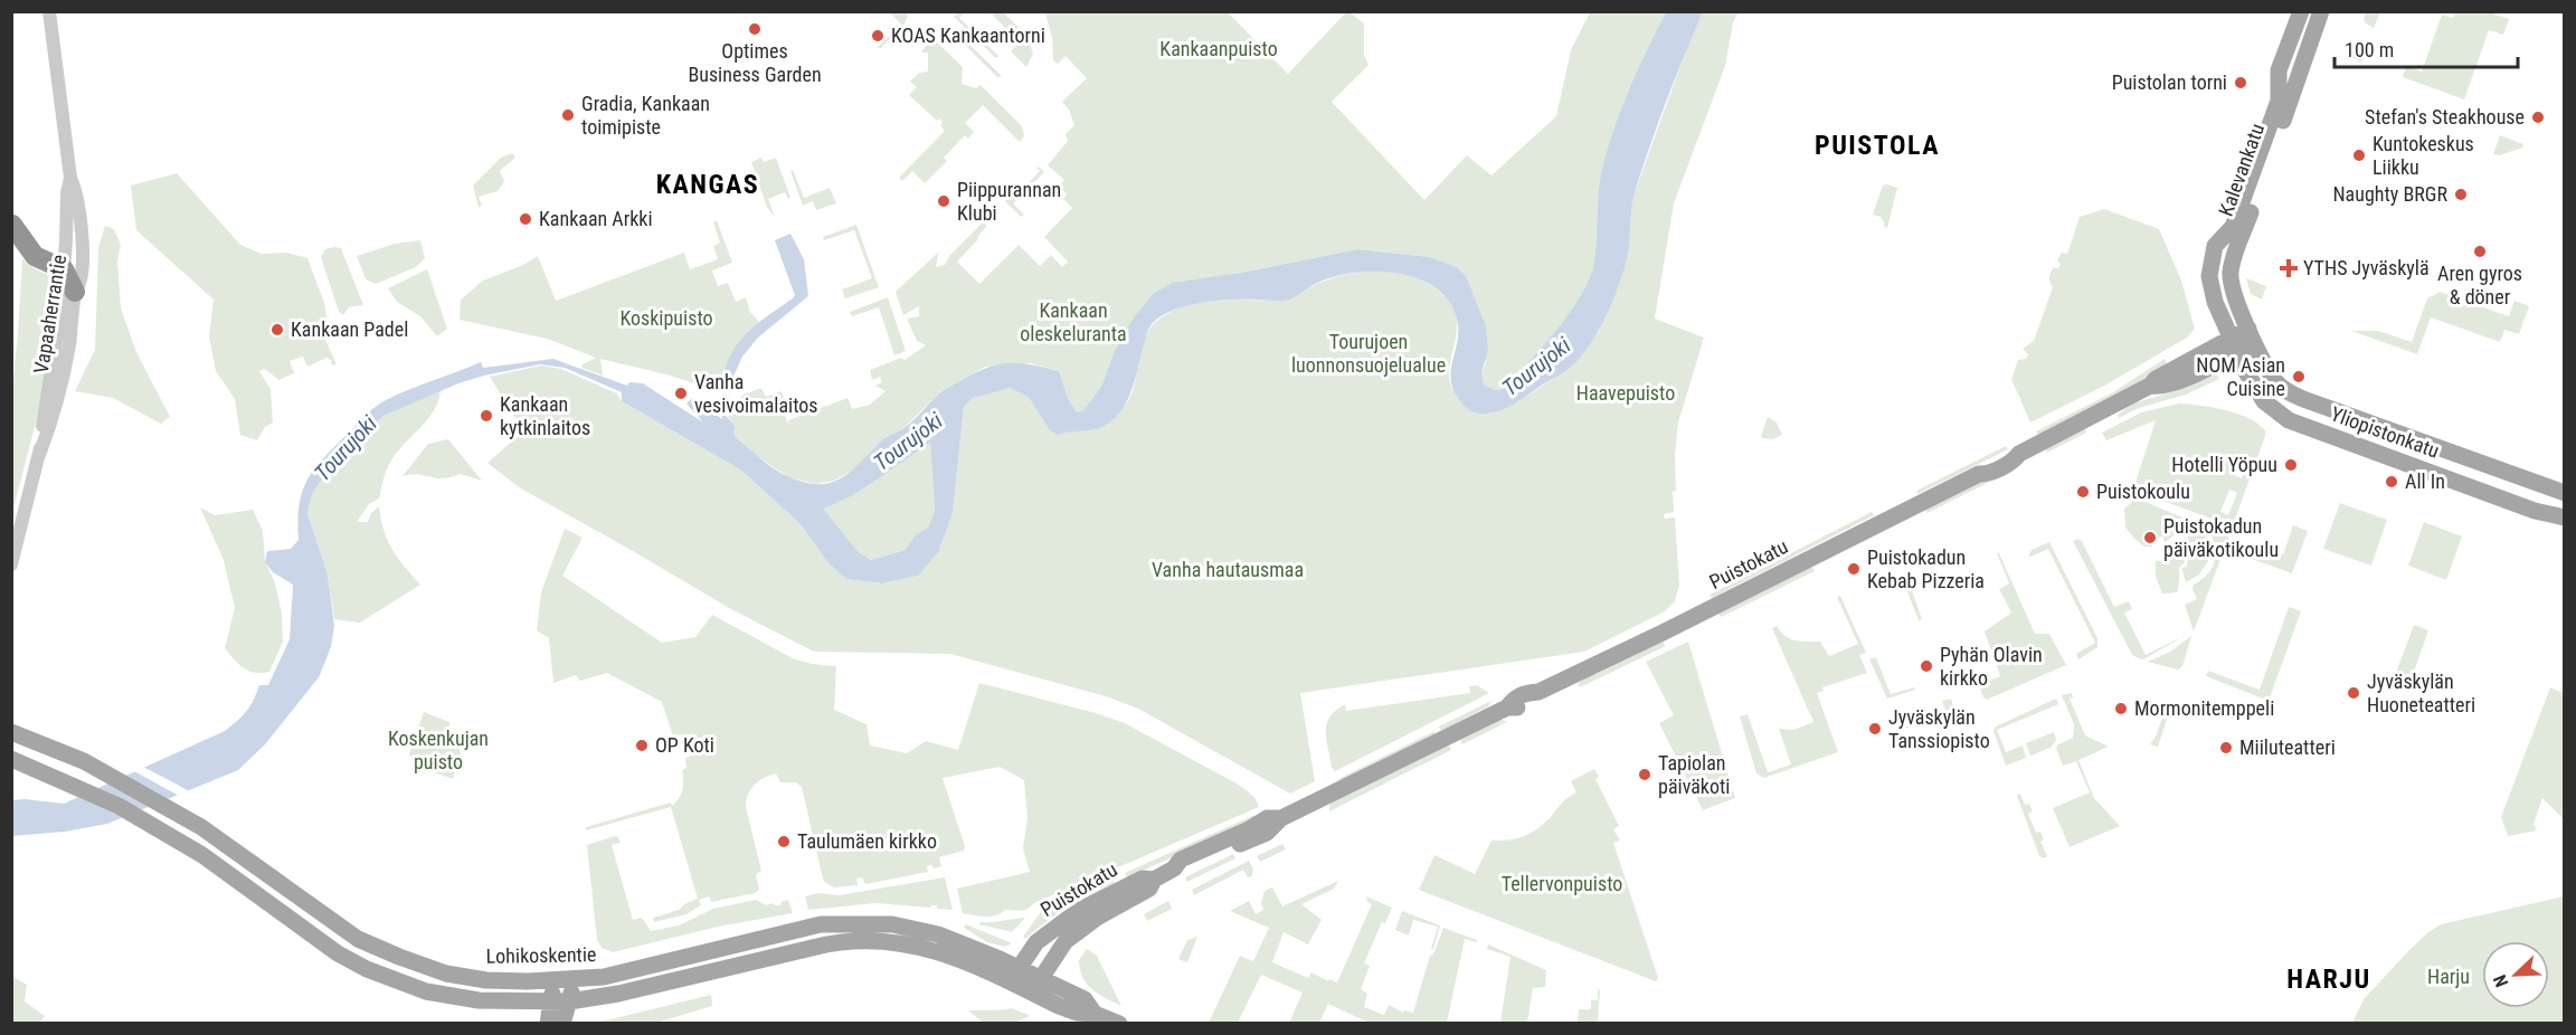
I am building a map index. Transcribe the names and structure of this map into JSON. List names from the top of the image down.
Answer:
{
  "streets": {
    "main road": [
      "Kalevankatu",
      "Yliopistonkatu",
      "Puistokatu",
      "Lohikoskentie"
    ],
    "street": ["Vapaaherrantie"]
  },
  "crossings": [
    ["Kalevankatu", "Yliopistonkatu"],
    ["Kalevankatu", "Puistokatu"],
    ["Yliopistonkatu", "Puistokatu"],
    ["Puistokatu", "Lohikoskentie"]
  ],
  "districts": ["PUISTOLA", "KANGAS", "HARJU"],
  "water": ["Tourujoki"],
  "parks": [
    "Kankaanpuisto",
    "Kankaan oleskeluranta",
    "Koskipuisto",
    "Tourujoen luonnonsuojelualue",
    "Haavepuisto",
    "Vanha hautausmaa",
    "Koskenkujan puisto",
    "Tellervonpuisto",
    "Harju"
  ],
  "places": {
    "other": [
      "Optimes Business Garden",
      "KOAS Kankaantorni",
      "Puistolan torni",
      "Gradia, Kankaan toimipiste",
      "Stefan's Steakhouse",
      "Kuntokeskus Liikku",
      "Naughty BRGR",
      "Piippurannan Klubi",
      "Kankaan Arkki",
      "Aren gyros & döner",
      "Kankaan Padel",
      "NOM Asian Cuisine",
      "Vanha vesivoimalaitos",
      "Kankaan kytkinlaitos",
      "Hotelli Yöpuu",
      "All In",
      "Puistokoulu",
      "Puistokadun päiväkotikoulu",
      "Puistokadun Kebab Pizzeria",
      "Pyhän Olavin kirkko",
      "Jyväskylän Huoneteatteri",
      "Mormonitemppeli",
      "Jyväskylän Tanssiopisto",
      "OP Koti",
      "Miiluteatteri",
      "Tapiolan päiväkoti",
      "Taulumäen kirkko"
    ],
    "health": ["YTHS Jyväskylä"]
  },
  "scale_bar": "100 m",
  "north": "bottom left"
}
